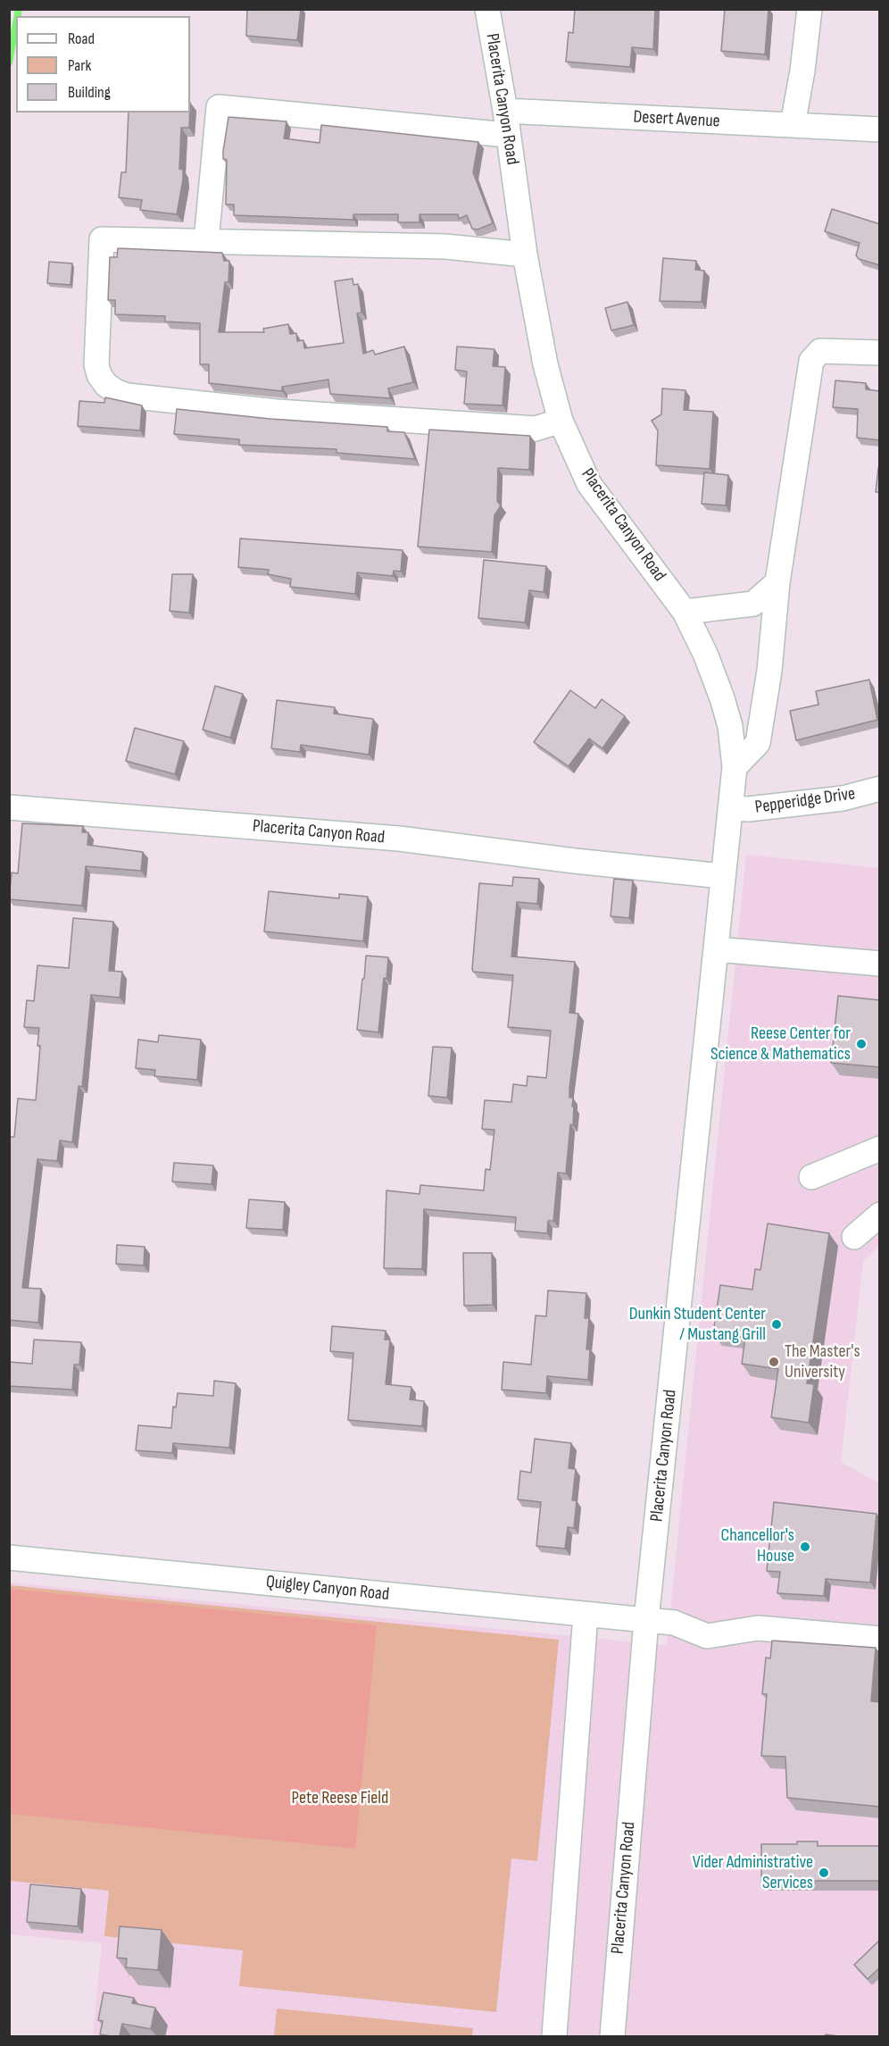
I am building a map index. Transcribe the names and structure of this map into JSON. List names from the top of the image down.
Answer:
{
  "streets": {
    "street": [
      "Placerita Canyon Road",
      "Desert Avenue",
      "Pepperidge Drive",
      "Quigley Canyon Road"
    ]
  },
  "crossings": [
    ["Placerita Canyon Road", "Desert Avenue"],
    ["Placerita Canyon Road", "Pepperidge Drive"],
    ["Placerita Canyon Road", "Quigley Canyon Road"]
  ],
  "parks": ["Pete Reese Field"],
  "places": [
    "Reese Center for Science & Mathematics",
    "Dunkin Student Center / Mustang Grill",
    "The Master's University",
    "Chancellor's House",
    "Vider Administrative Services"
  ],
  "legend": ["Road", "Park", "Building"]
}
